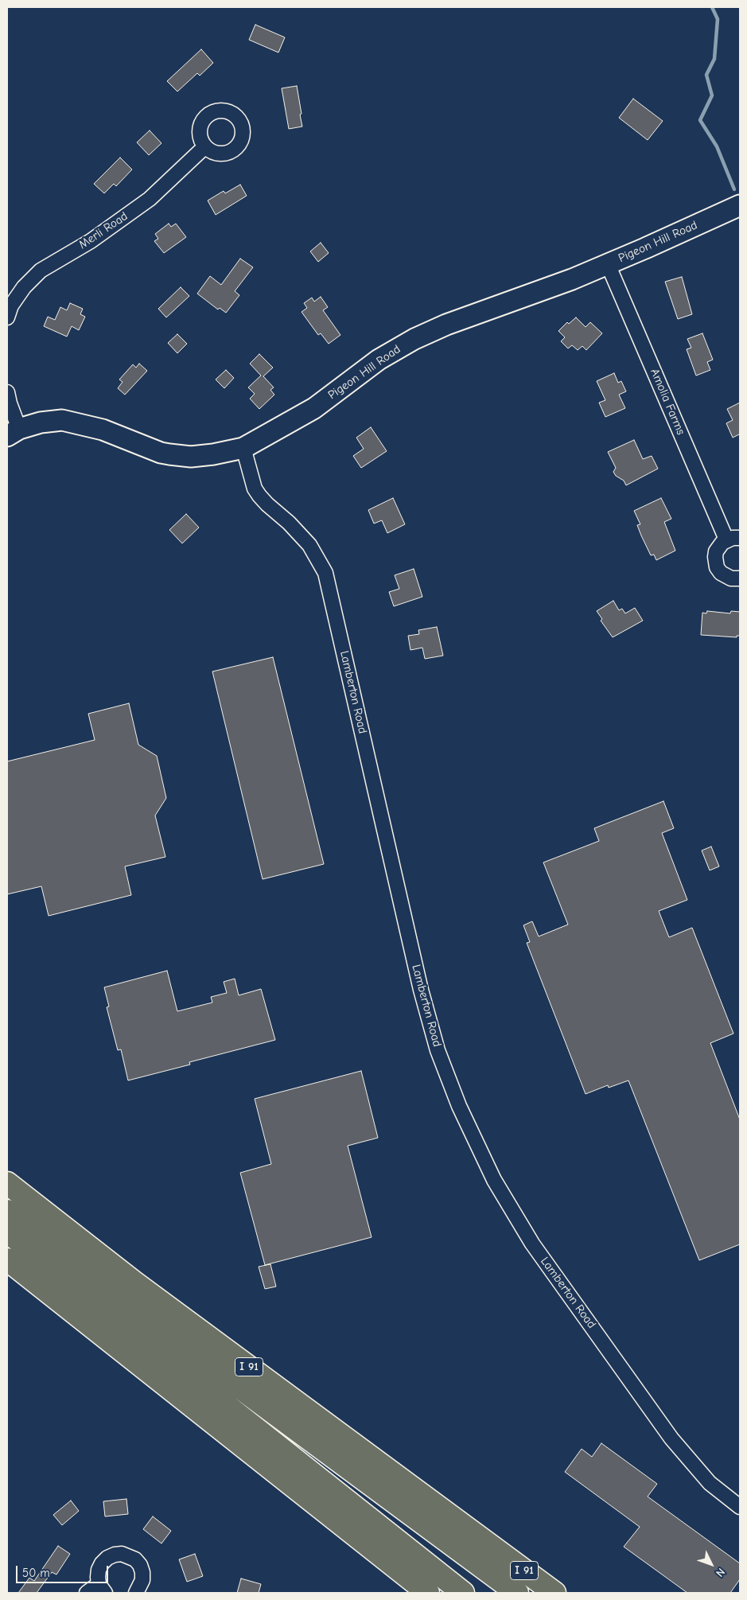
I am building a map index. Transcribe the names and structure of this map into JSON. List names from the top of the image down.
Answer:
{
  "streets": {
    "highway": ["I 91"],
    "street": [
      "Merli Road",
      "Pigeon Hill Road",
      "Amolia Farms",
      "Lamberton Road"
    ]
  },
  "crossings": [
    ["Pigeon Hill Road", "Amolia Farms"],
    ["Pigeon Hill Road", "Lamberton Road"]
  ],
  "scale_bar": "50 m",
  "north": "bottom right"
}
